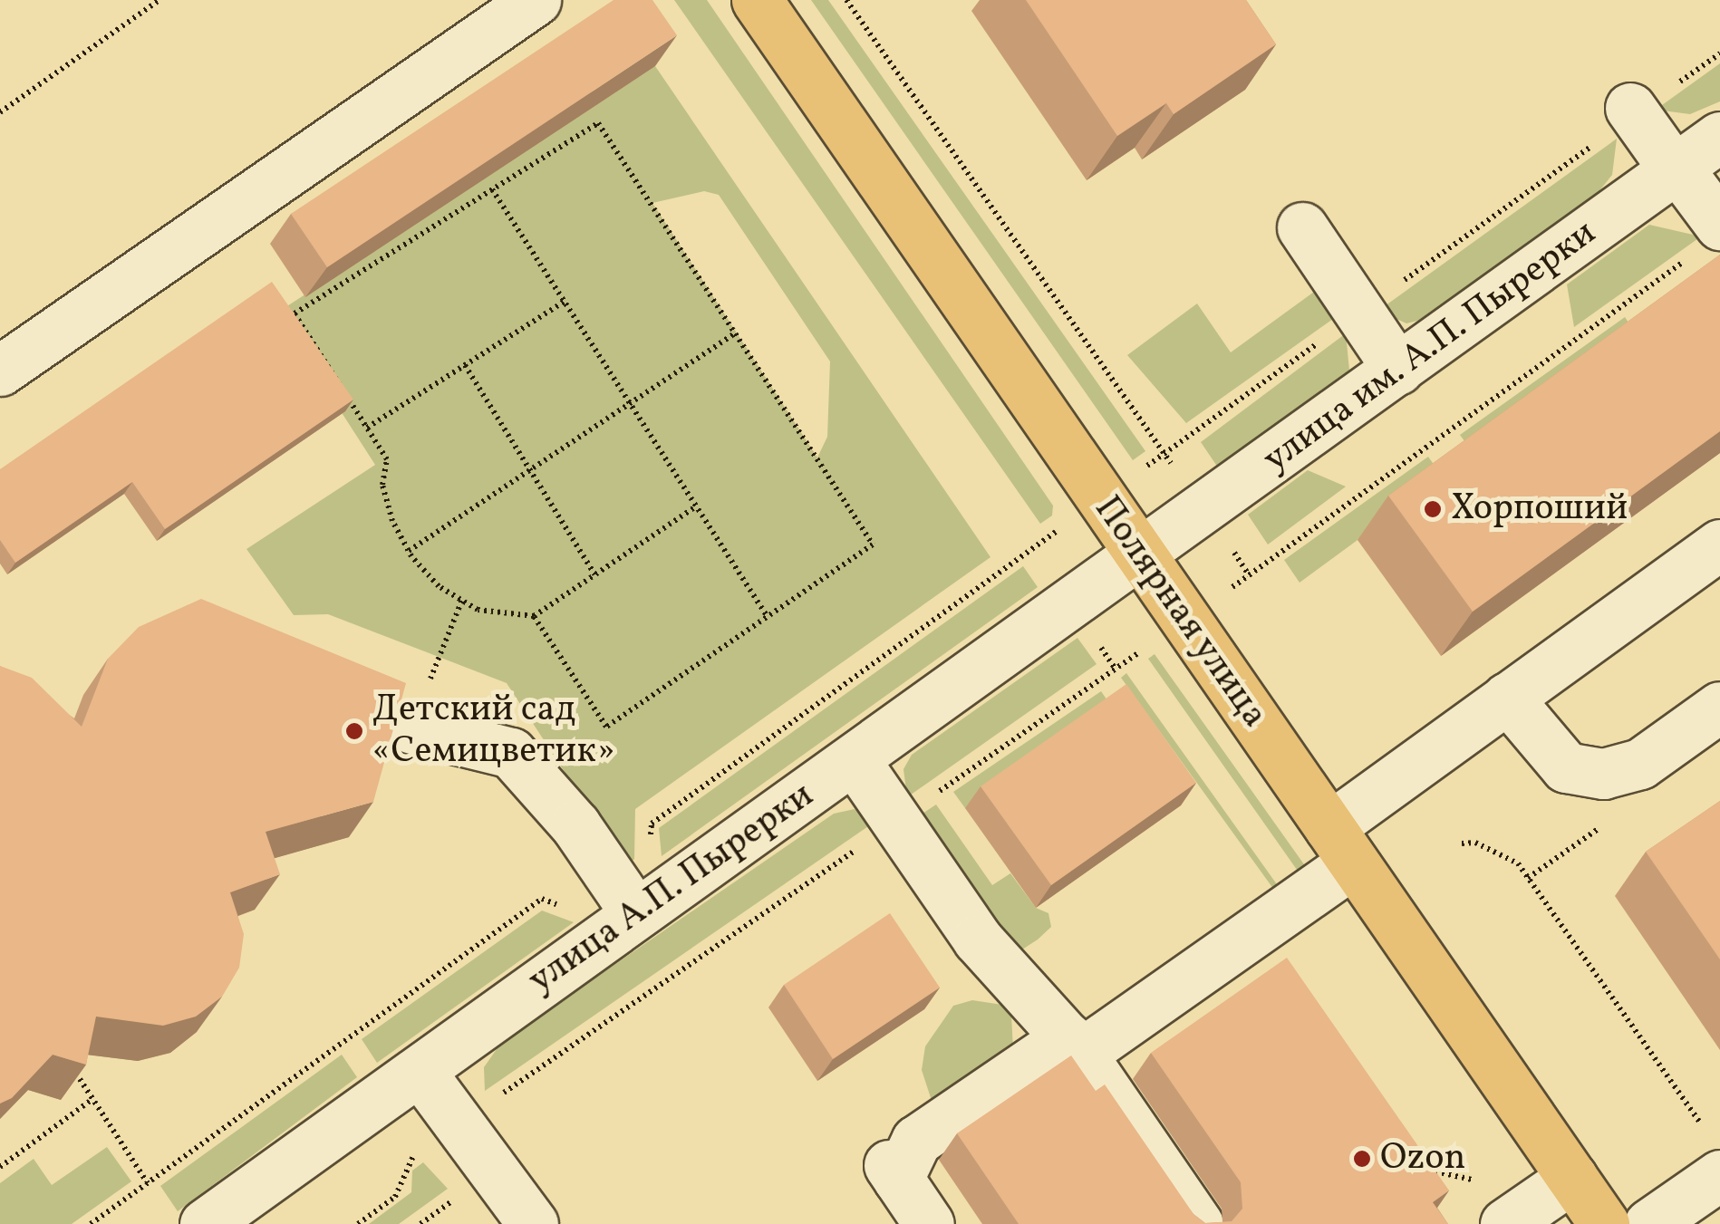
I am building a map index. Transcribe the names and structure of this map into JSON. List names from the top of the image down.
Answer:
{
  "streets": {
    "main road": ["Полярная улица"],
    "street": ["улица им. А.П. Пырерки", "улица А.П. Пырерки"]
  },
  "crossings": [
    ["улица им. А.П. Пырерки", "Полярная улица"],
    ["улица им. А.П. Пырерки", "улица А.П. Пырерки"],
    ["Полярная улица", "улица А.П. Пырерки"]
  ],
  "places": ["Хорпоший", "Детский сад «Семицветик»", "Ozon"]
}
